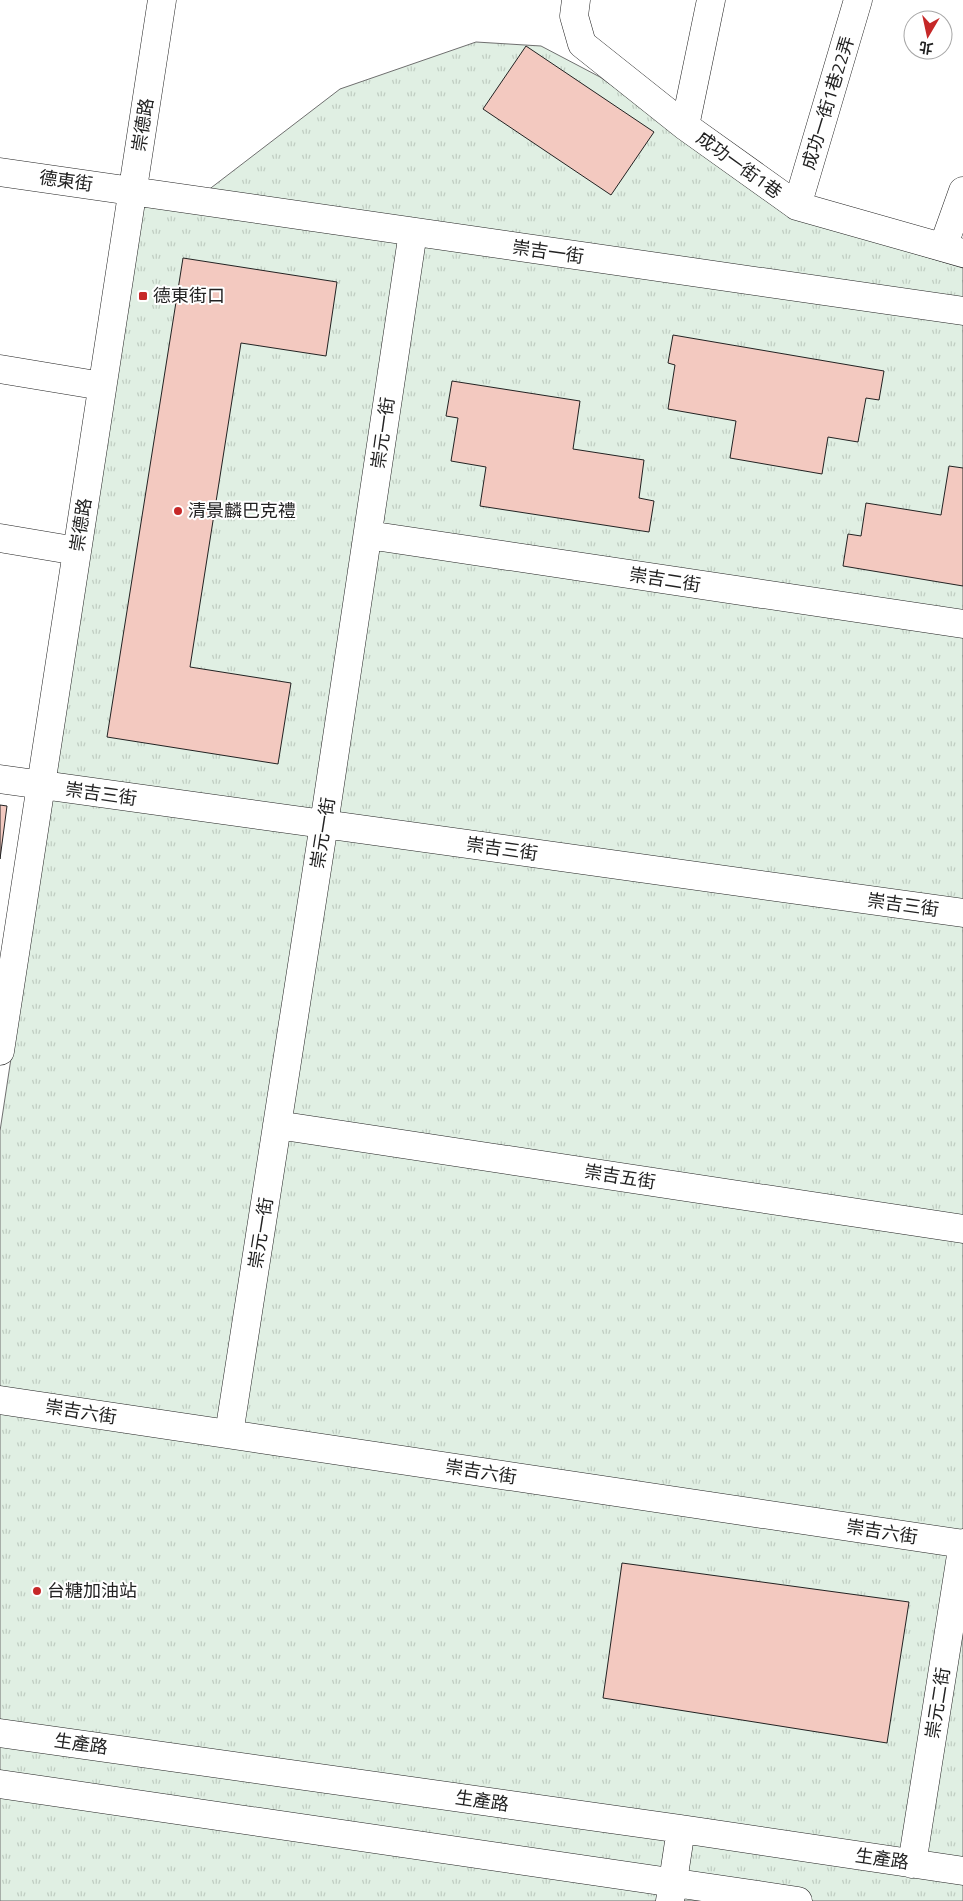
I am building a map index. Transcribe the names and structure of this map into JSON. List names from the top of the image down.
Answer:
{
  "streets": {
    "street": [
      "成功一街1巷22弄",
      "崇德路",
      "成功一街1巷",
      "德東街",
      "崇吉一街",
      "崇元一街",
      "崇吉二街",
      "崇吉三街",
      "崇吉五街",
      "崇吉六街",
      "崇元二街",
      "生產路"
    ]
  },
  "crossings": [
    ["成功一街1巷22弄", "成功一街1巷"],
    ["崇德路", "德東街"],
    ["崇德路", "崇吉一街"],
    ["崇德路", "崇吉三街"],
    ["德東街", "崇吉一街"],
    ["崇吉一街", "崇元一街"],
    ["崇元一街", "崇吉二街"],
    ["崇元一街", "崇吉三街"],
    ["崇元一街", "崇吉五街"],
    ["崇元一街", "崇吉六街"],
    ["崇吉六街", "崇元二街"],
    ["崇元二街", "生產路"]
  ],
  "places": {
    "transit": ["德東街口"],
    "other": ["清景麟巴克禮", "台糖加油站"]
  },
  "north": "bottom"
}
